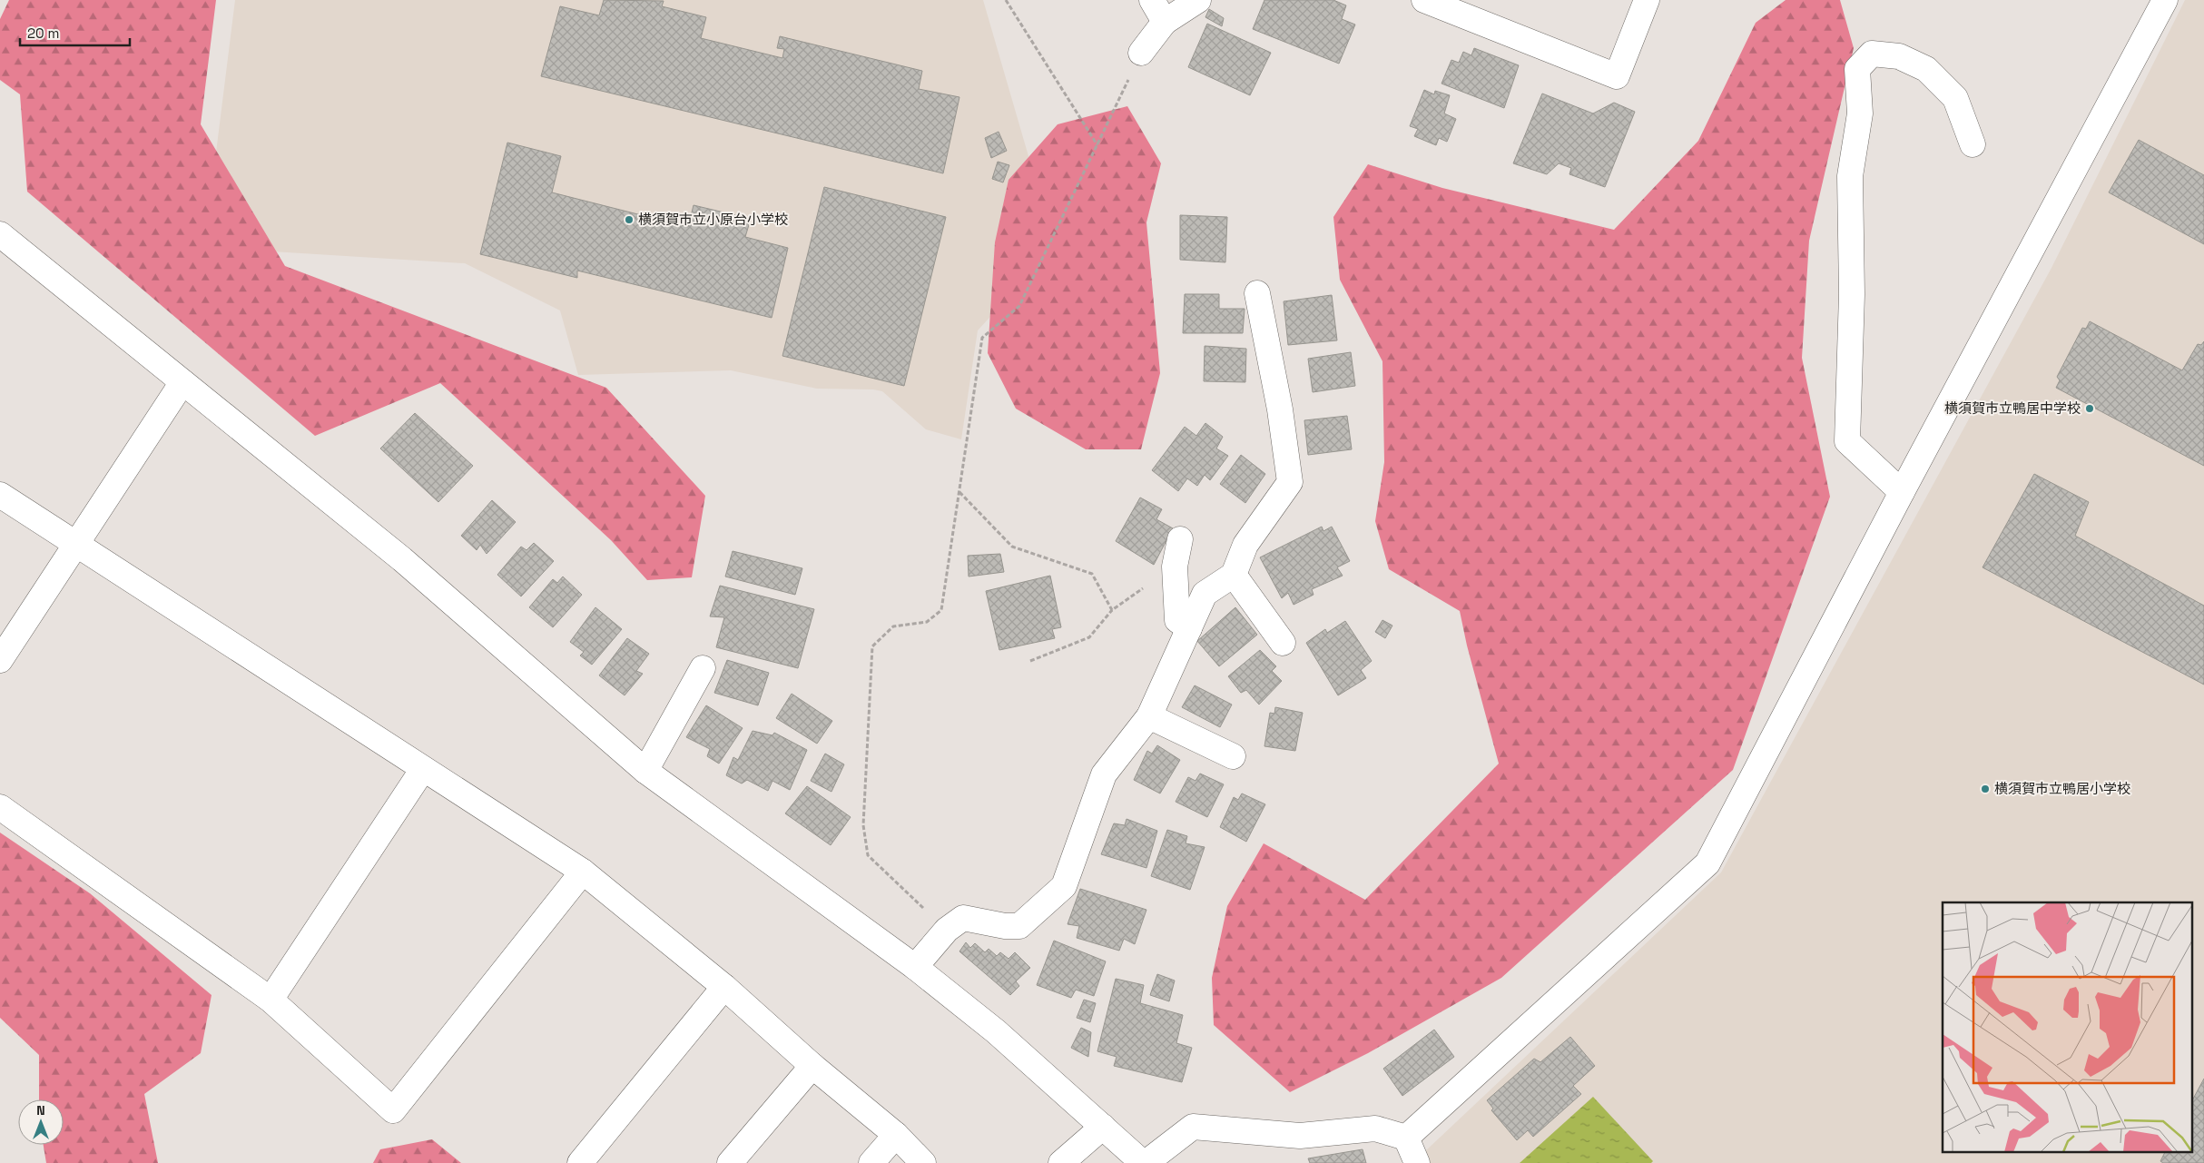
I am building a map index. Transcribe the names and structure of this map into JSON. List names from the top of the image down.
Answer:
{
  "places": ["横須賀市立小原台小学校", "横須賀市立鴨居中学校", "横須賀市立鴨居小学校"],
  "scale_bar": "20 m",
  "north": "top"
}
